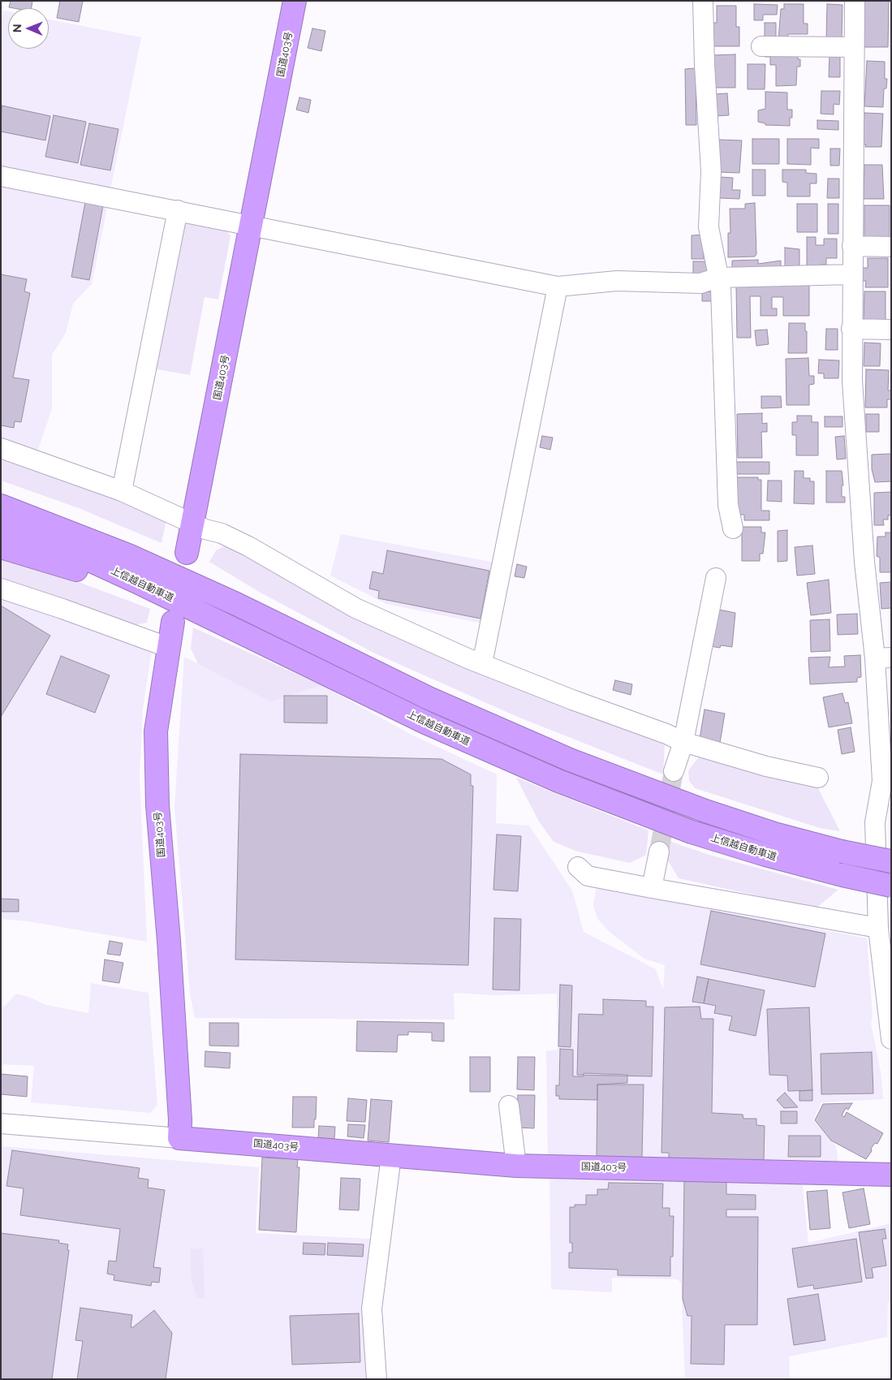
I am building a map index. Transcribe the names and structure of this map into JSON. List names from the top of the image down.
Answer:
{
  "streets": {
    "highway": ["国道403号", "上信越自動車道"]
  },
  "north": "left"
}
